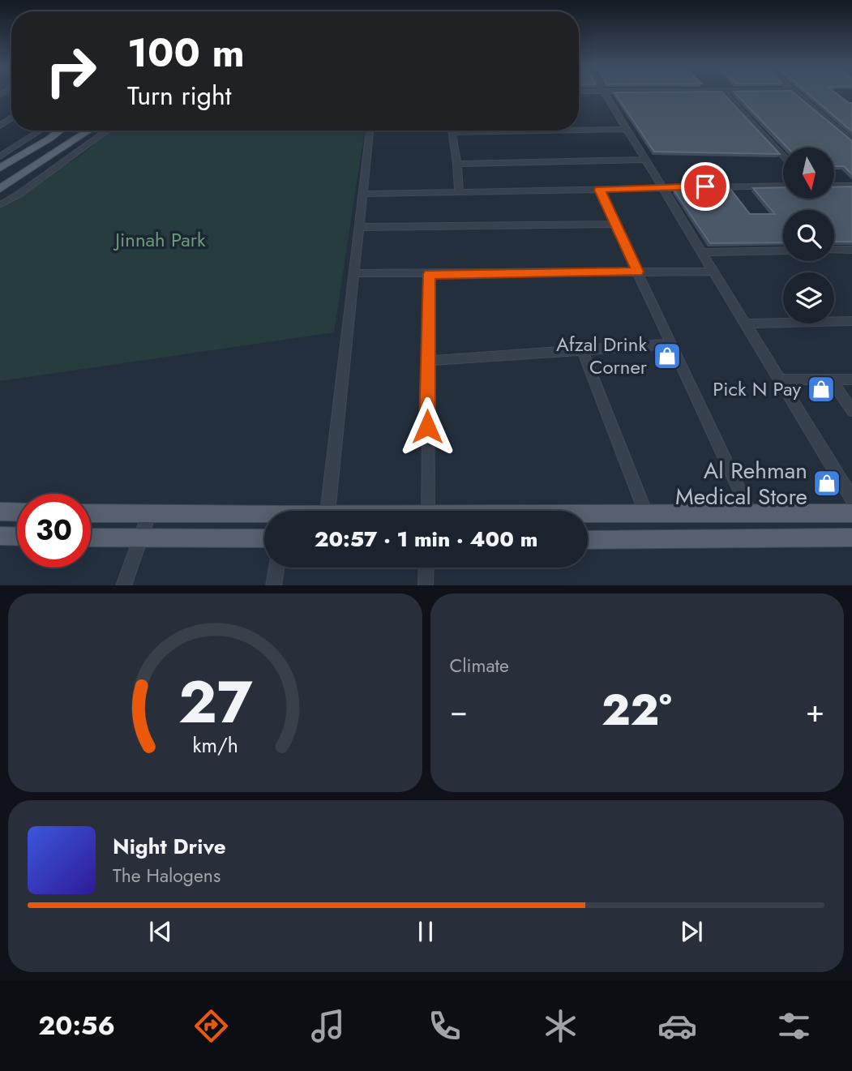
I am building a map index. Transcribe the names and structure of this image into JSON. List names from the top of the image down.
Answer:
{
  "parks": ["Jinnah Park"],
  "places": {
    "shop": ["Afzal Drink Corner", "Pick N Pay", "Al Rehman Medical Store"]
  },
  "north": "bottom",
  "page": {
    "turn": ["100 m", "Turn right"],
    "limit": "30",
    "trip": "20:57 · 1 min · 400 m",
    "tile": "Climate",
    "heat": ["−", "22°", "+"],
    "song": ["Night Drive", "The Halogens"],
    "tabs": "20:56",
    "gauge": ["27", "km/h"]
  }
}
